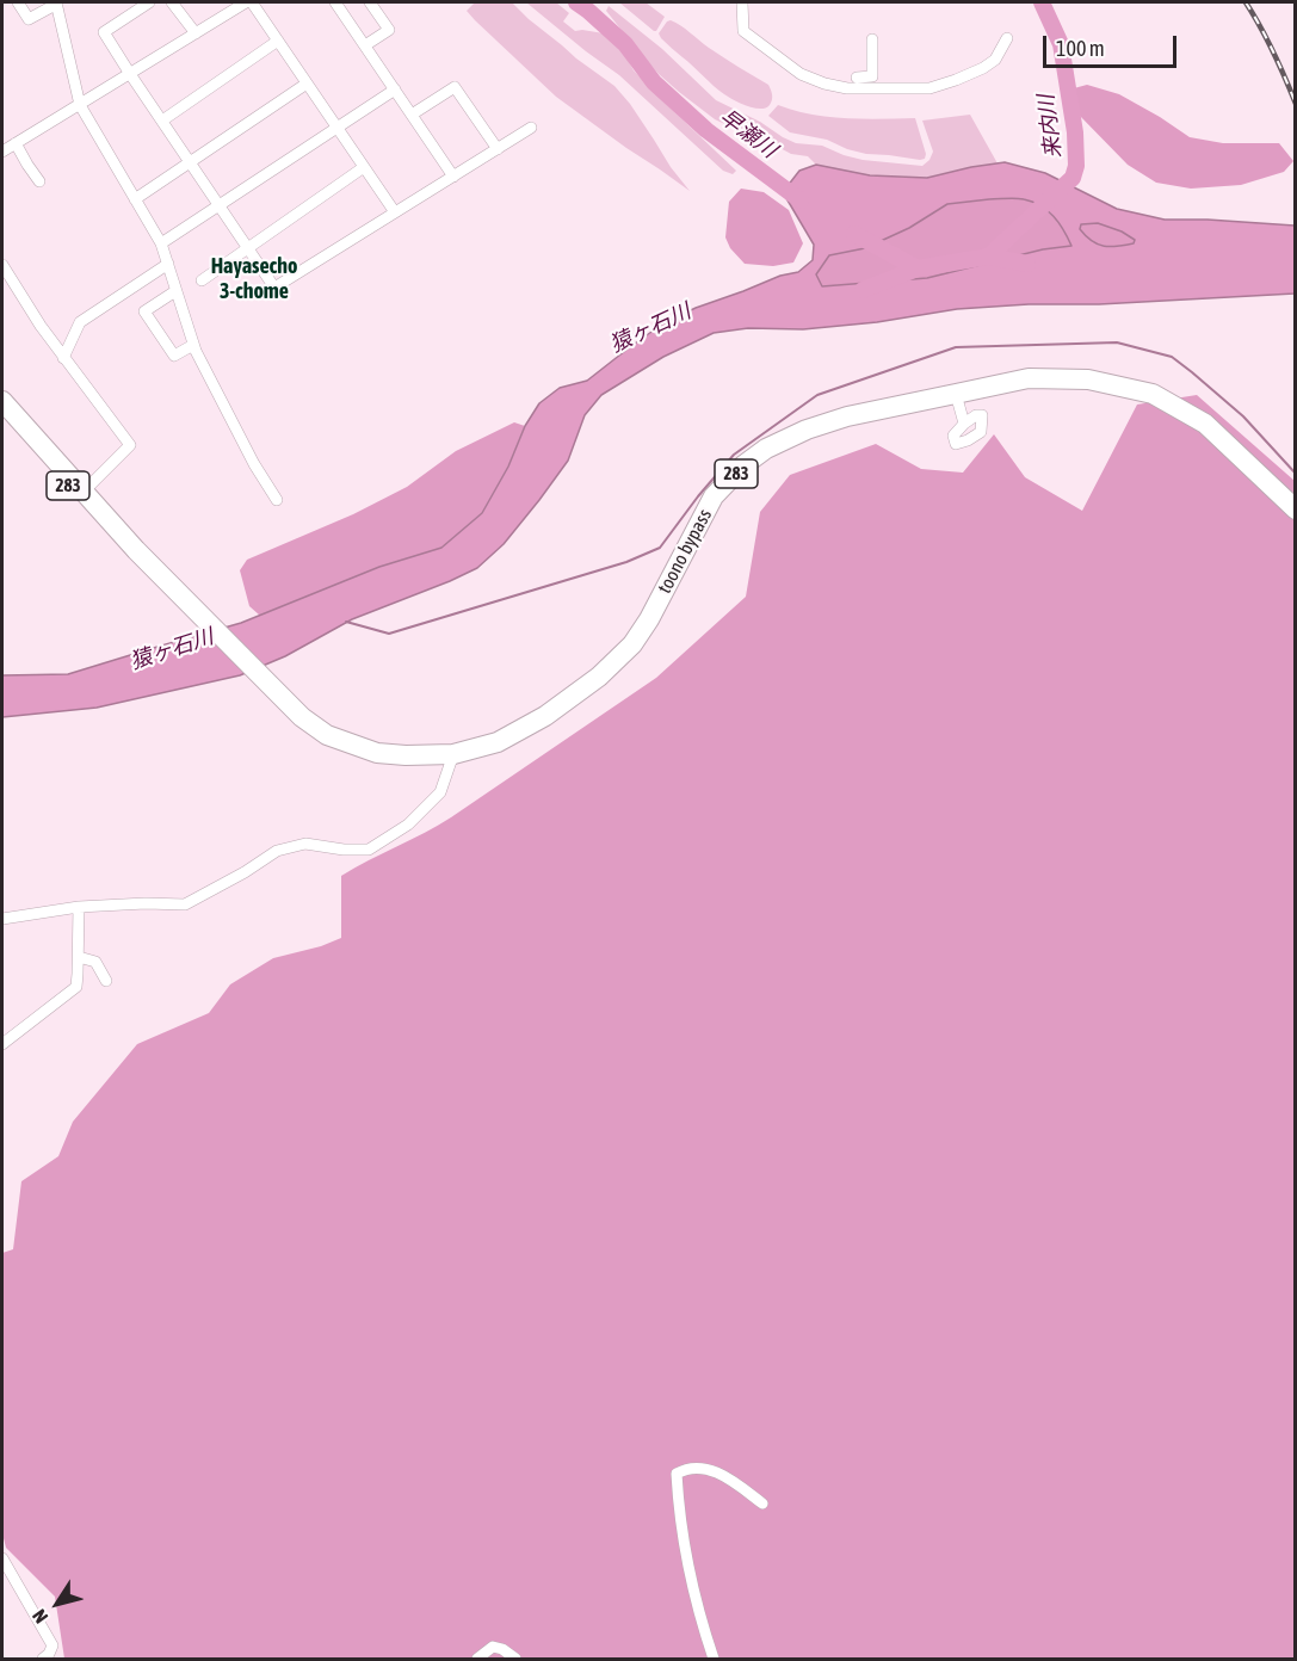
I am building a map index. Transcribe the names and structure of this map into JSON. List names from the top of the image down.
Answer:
{
  "streets": {
    "highway": ["283", "toono bypass"]
  },
  "districts": ["Hayasecho 3-chome"],
  "water": ["来内川", "早瀬川", "猿ヶ石川"],
  "scale_bar": "100 m",
  "north": "bottom left"
}
